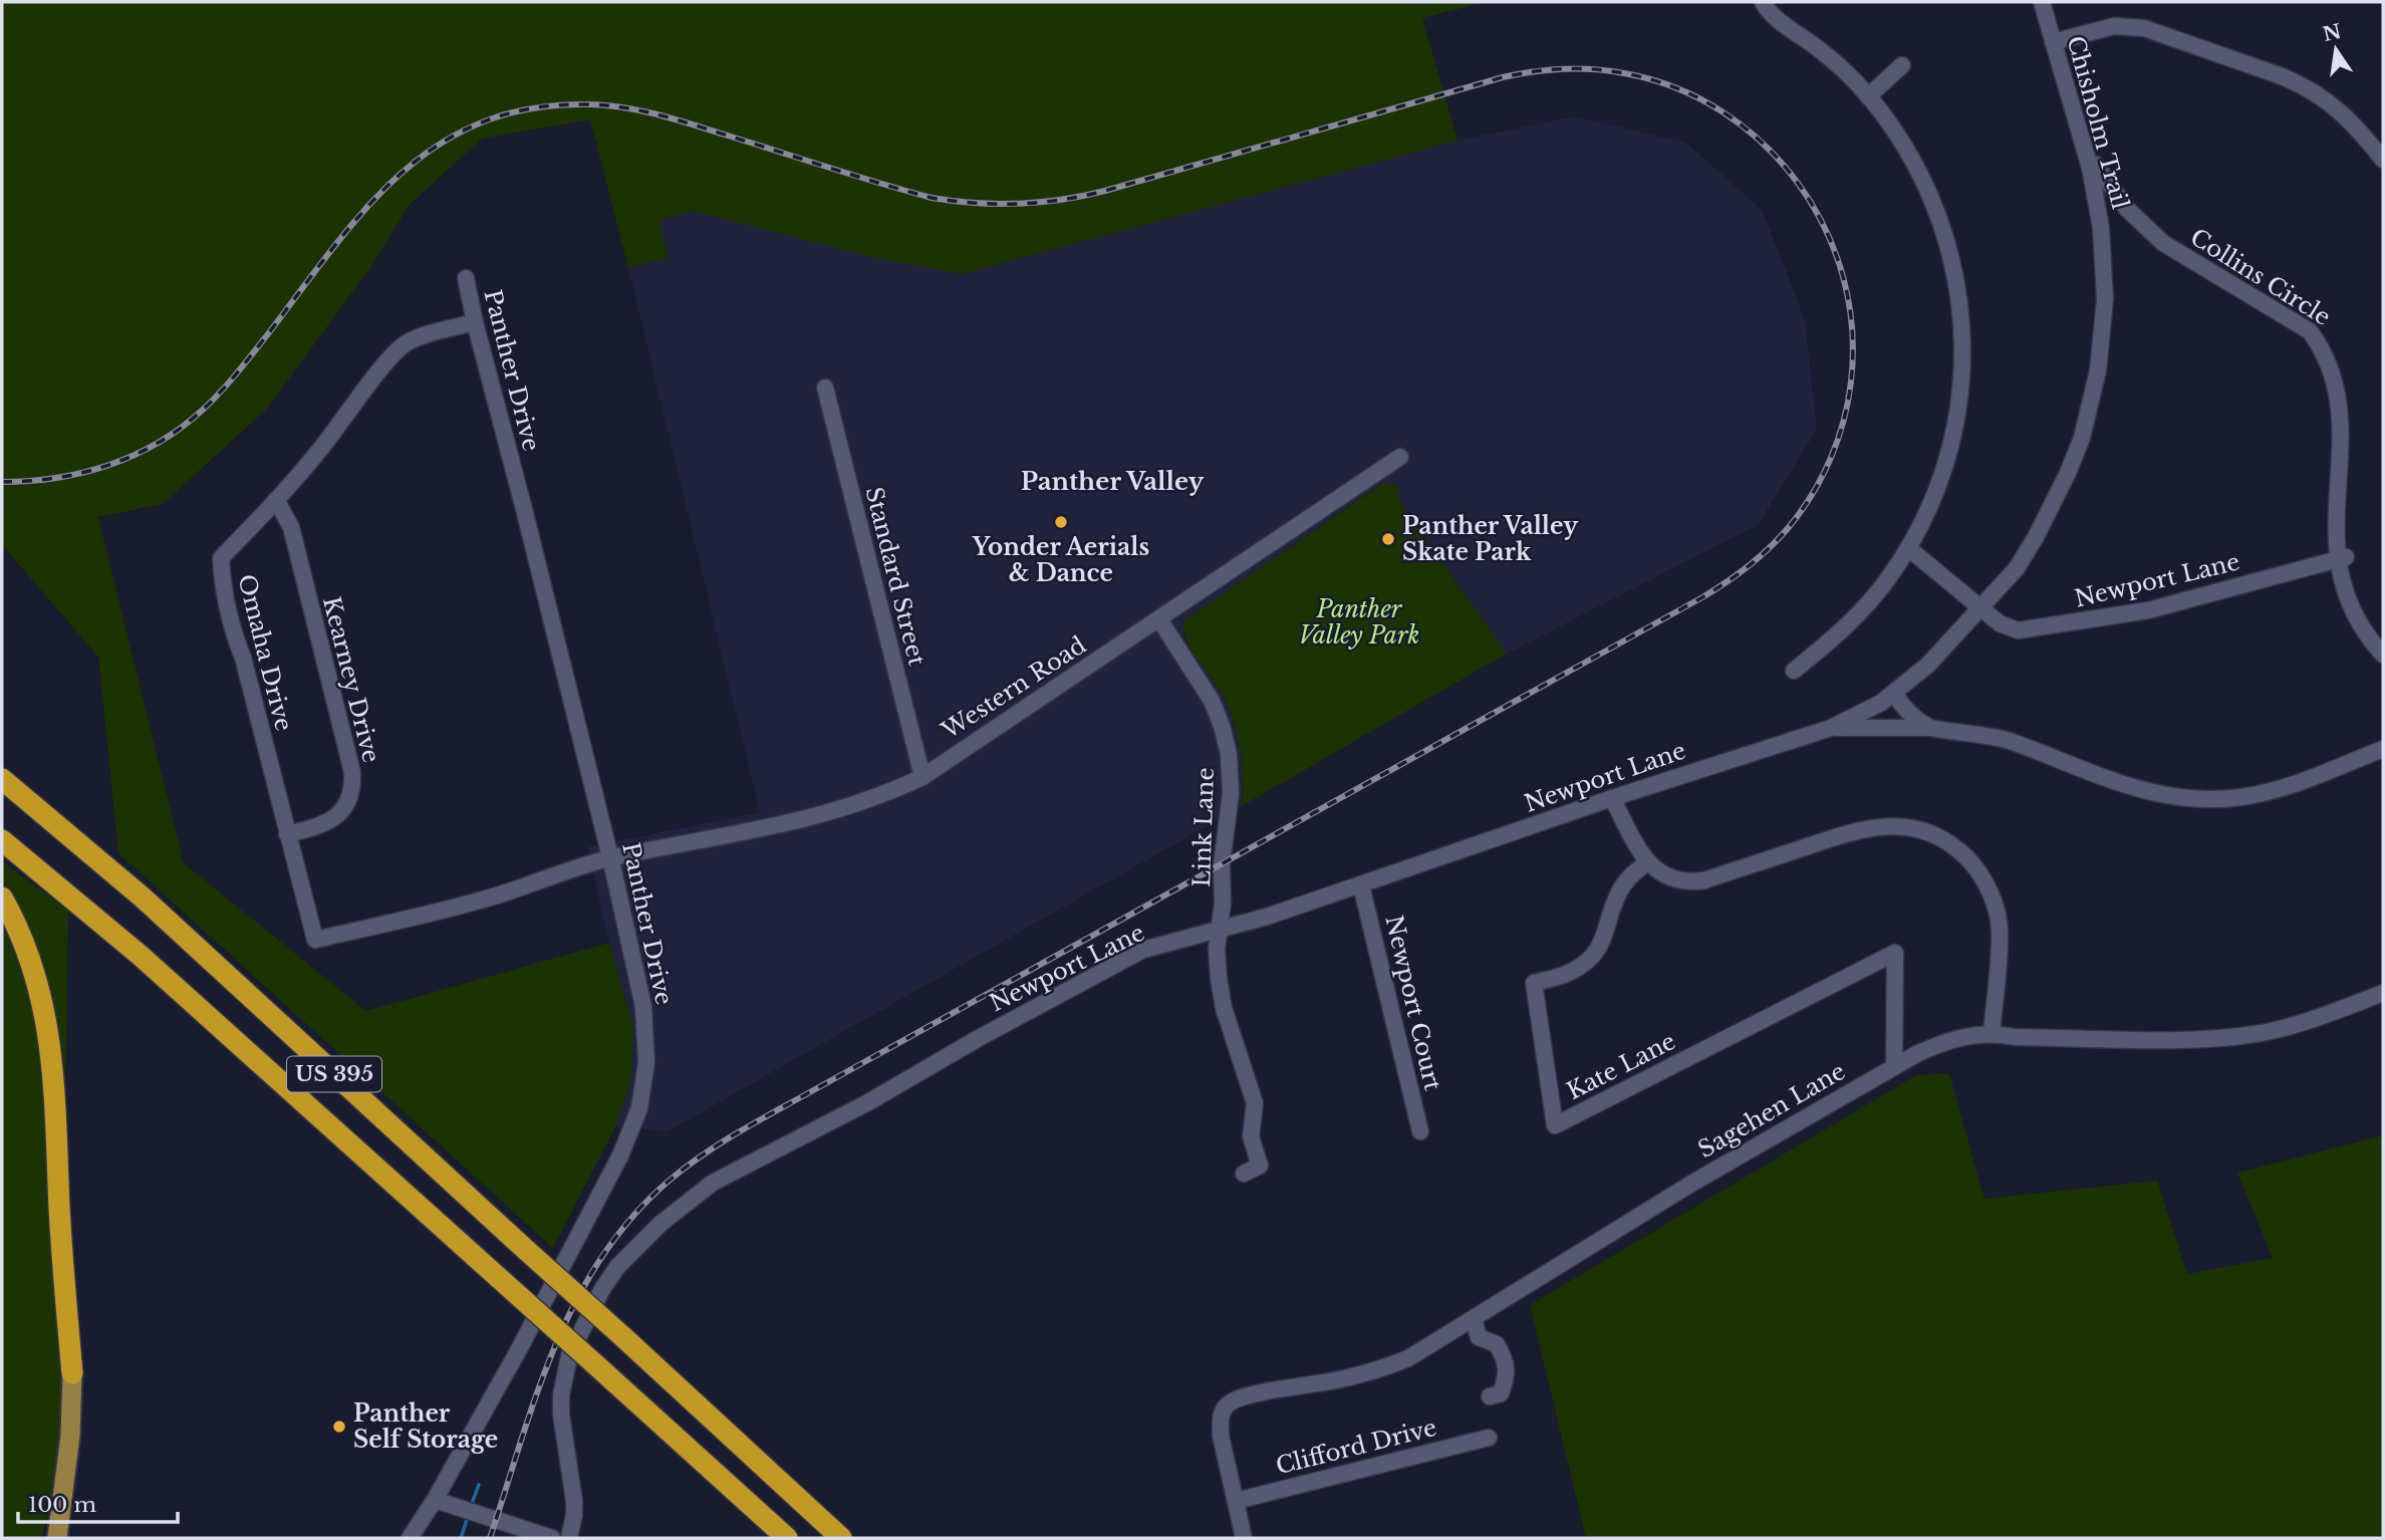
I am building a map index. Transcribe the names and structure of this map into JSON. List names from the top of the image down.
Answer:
{
  "streets": {
    "highway": ["US 395"],
    "street": [
      "Chisholm Trail",
      "Collins Circle",
      "Panther Drive",
      "Standard Street",
      "Newport Lane",
      "Omaha Drive",
      "Kearney Drive",
      "Western Road",
      "Link Lane",
      "Newport Court",
      "Kate Lane",
      "Sagehen Lane",
      "Clifford Drive"
    ]
  },
  "crossings": [
    ["Chisholm Trail", "Collins Circle"],
    ["Chisholm Trail", "Newport Lane"],
    ["Panther Drive", "Omaha Drive"],
    ["Panther Drive", "Western Road"],
    ["Standard Street", "Western Road"],
    ["Newport Lane", "Link Lane"],
    ["Newport Lane", "Newport Court"],
    ["Omaha Drive", "Kearney Drive"],
    ["Omaha Drive", "Western Road"],
    ["Western Road", "Link Lane"],
    ["Kate Lane", "Sagehen Lane"],
    ["Sagehen Lane", "Clifford Drive"]
  ],
  "districts": ["Panther Valley"],
  "parks": ["Panther Valley Park"],
  "places": ["Yonder Aerials & Dance", "Panther Valley Skate Park", "Panther Self Storage"],
  "scale_bar": "100 m",
  "north": "top"
}
